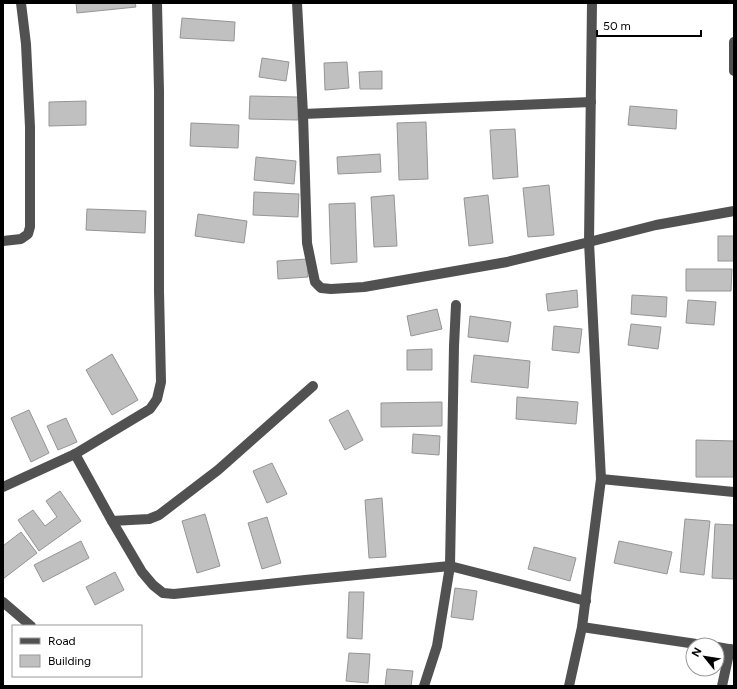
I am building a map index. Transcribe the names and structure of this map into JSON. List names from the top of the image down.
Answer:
{
  "legend": ["Road", "Building"],
  "scale_bar": "50 m",
  "north": "top left"
}
